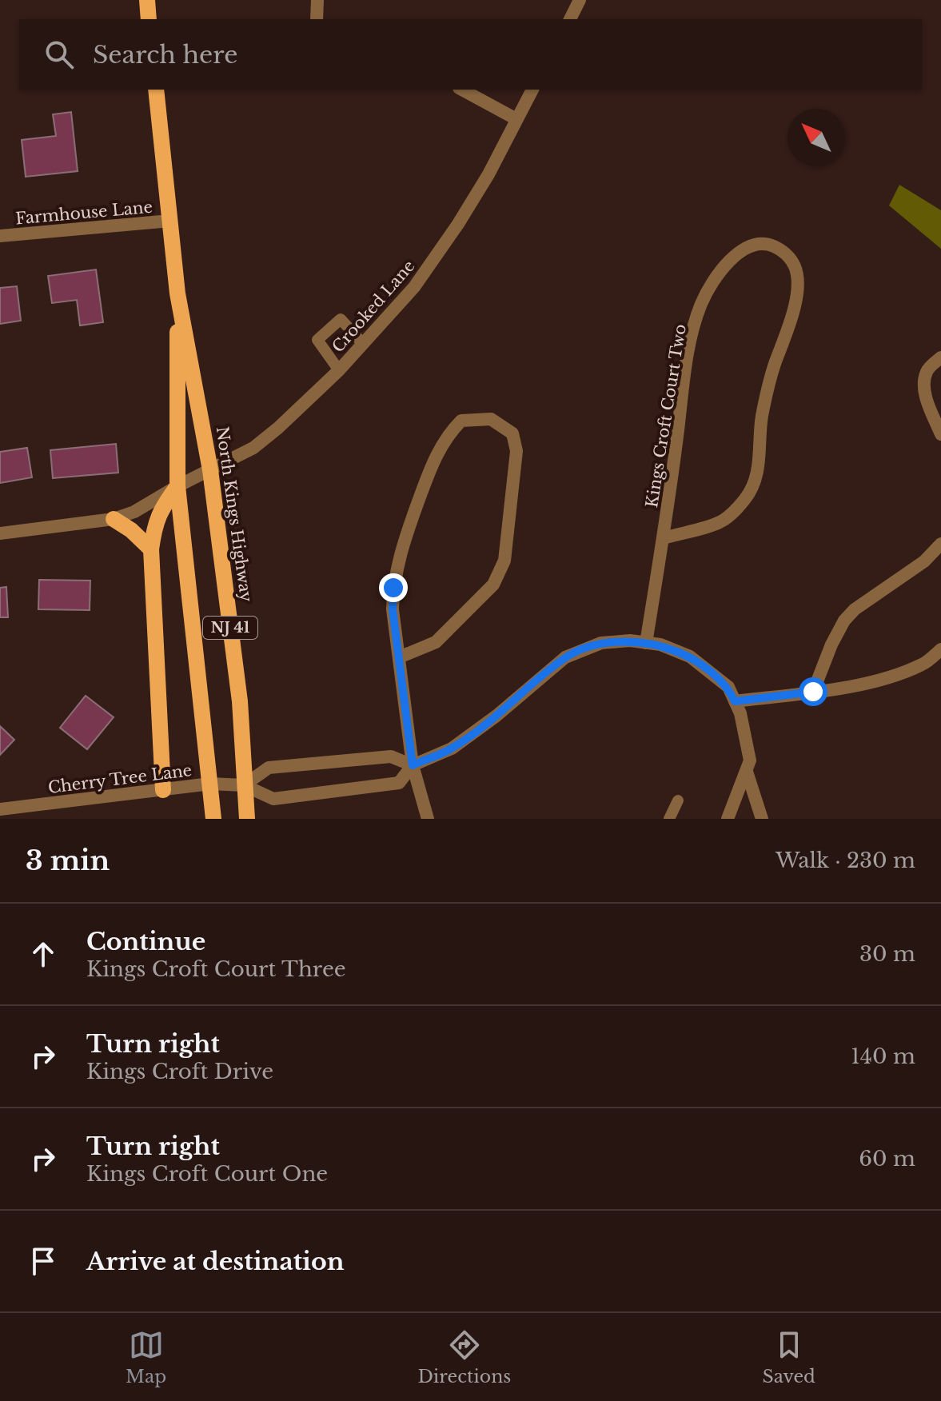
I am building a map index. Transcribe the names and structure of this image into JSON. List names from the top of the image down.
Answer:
{
  "streets": {
    "main road": ["North Kings Highway", "NJ 41"],
    "street": [
      "Farmhouse Lane",
      "Crooked Lane",
      "Kings Croft Court Two",
      "Cherry Tree Lane"
    ]
  },
  "crossings": [
    ["Farmhouse Lane", "North Kings Highway"],
    ["Crooked Lane", "North Kings Highway"],
    ["North Kings Highway", "Cherry Tree Lane"]
  ],
  "north": "top left",
  "page": {
    "search": "Search here",
    "heading": ["3 min", "Walk · 230 m"],
    "list": [
      ["Continue", "Kings Croft Court Three", "30 m"],
      ["Turn right", "Kings Croft Drive", "140 m"],
      ["Turn right", "Kings Croft Court One", "60 m"],
      "Arrive at destination"
    ],
    "nav": ["Map", "Directions", "Saved"]
  }
}
